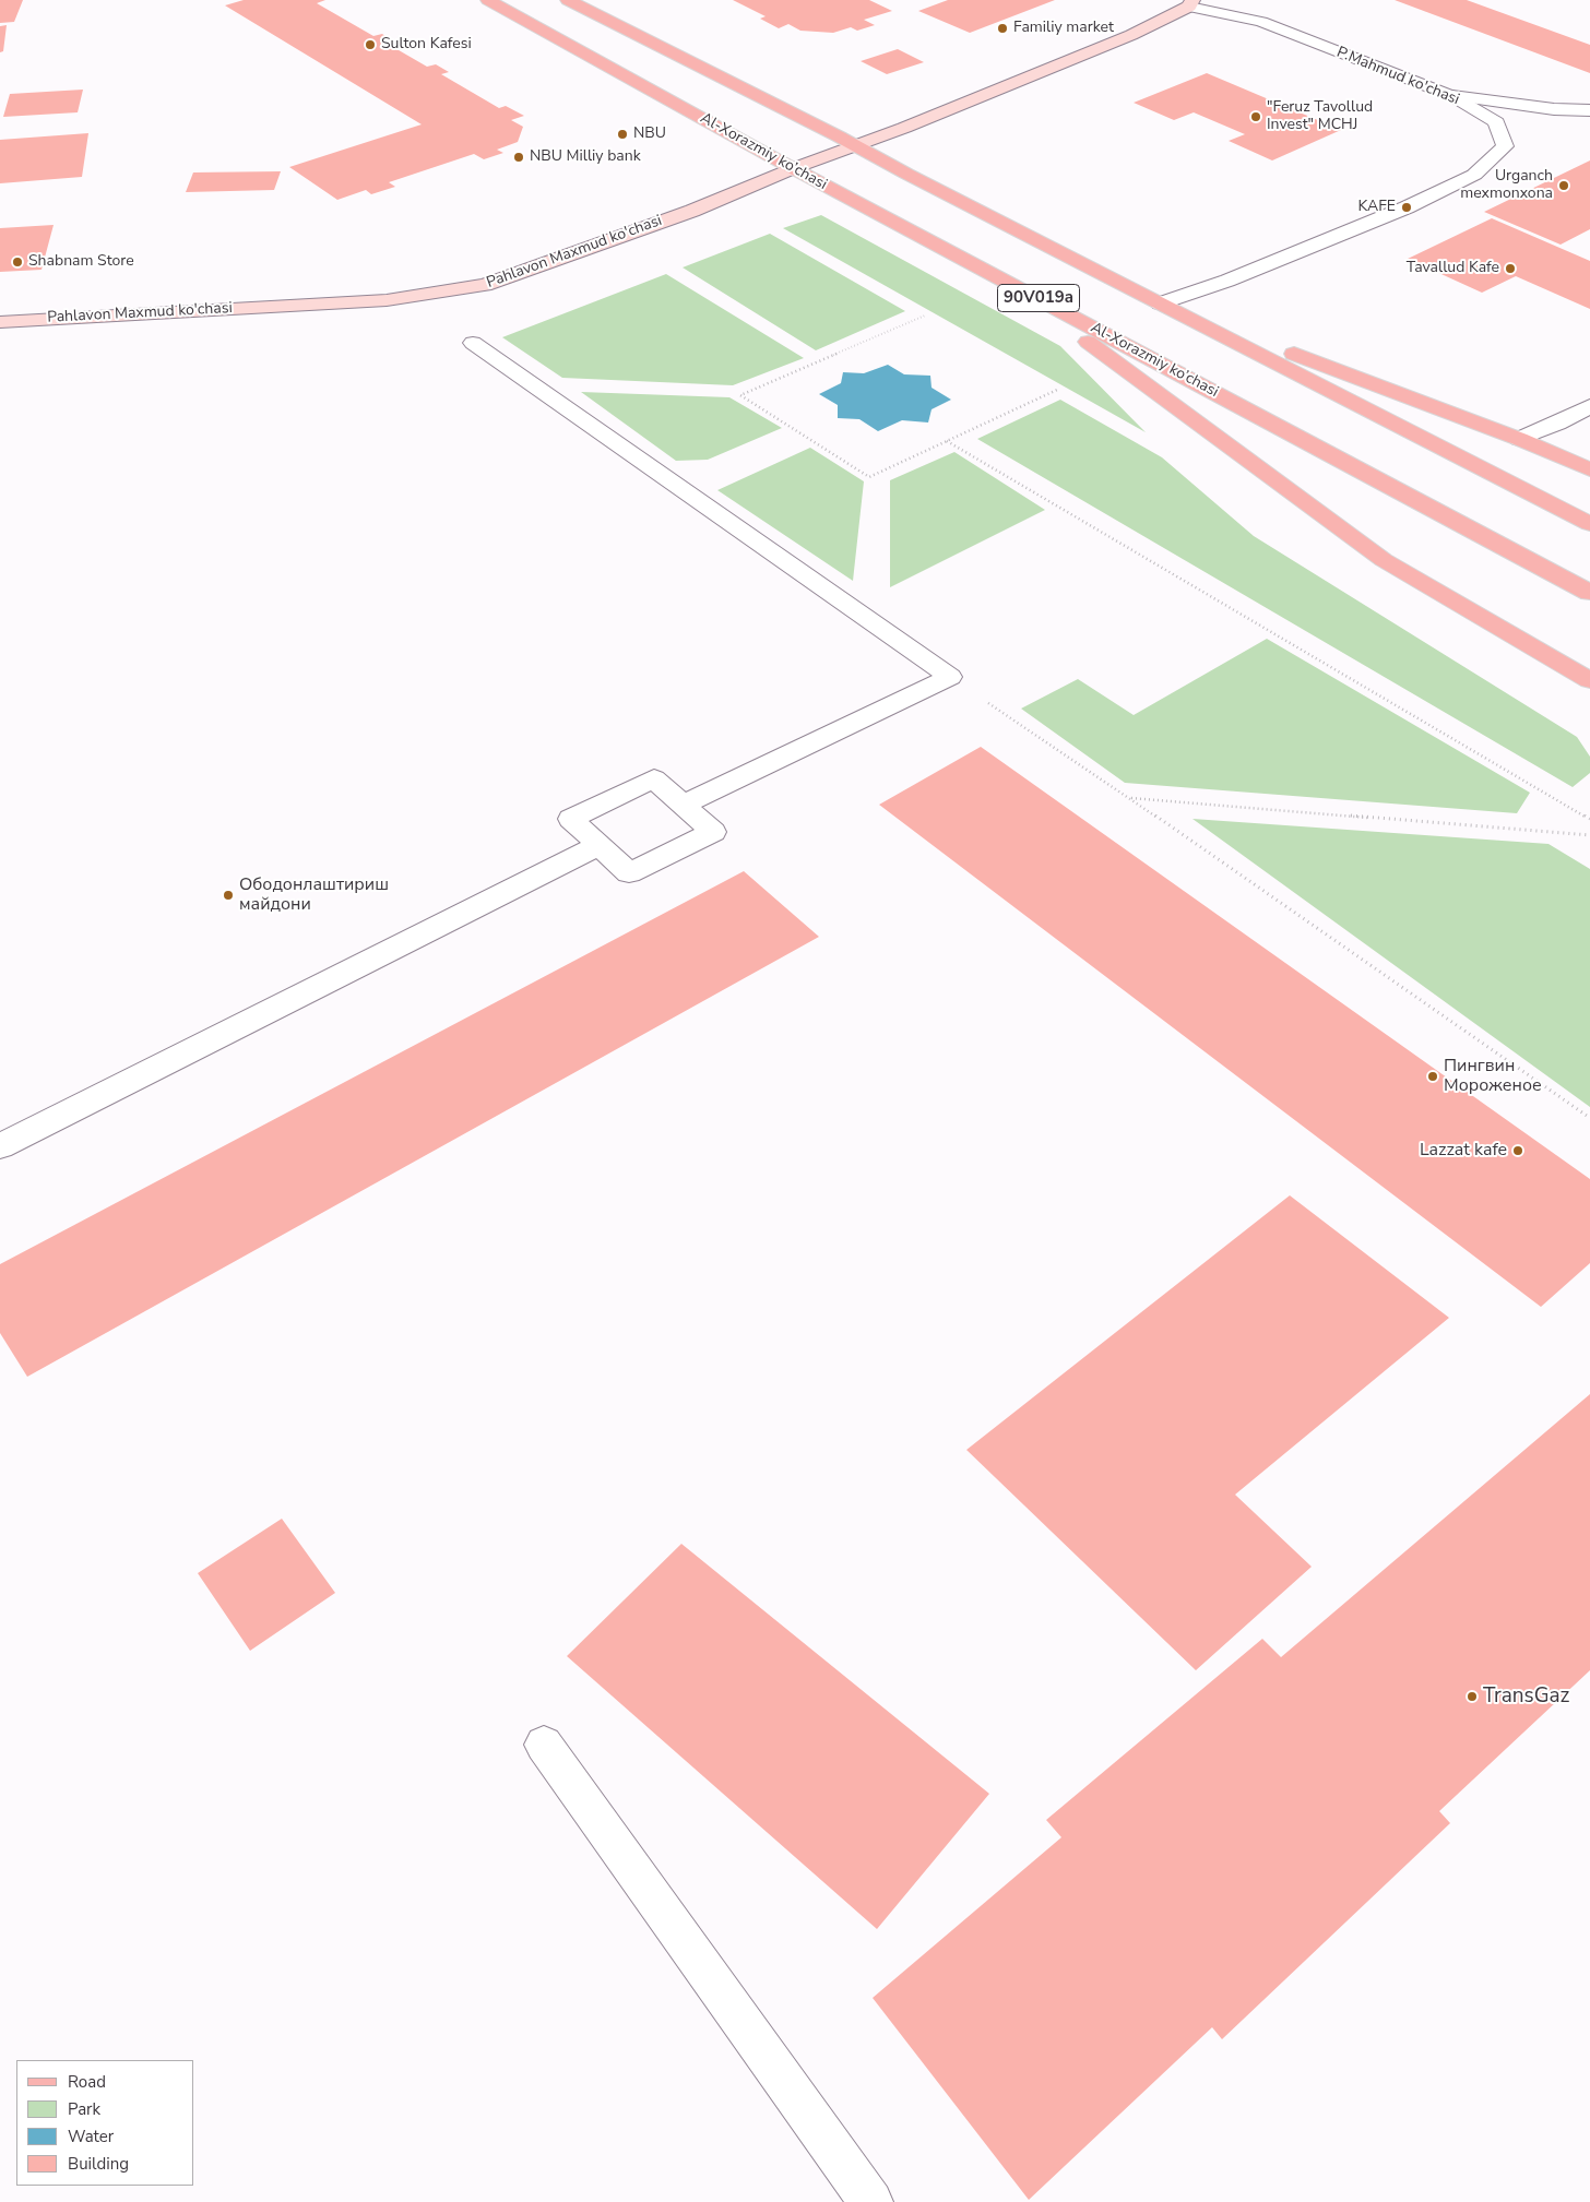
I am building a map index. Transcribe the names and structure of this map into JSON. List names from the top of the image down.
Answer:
{
  "streets": {
    "main road": [
      "P.Mahmud ko'chasi",
      "Al-Xorazmiy ko’chasi",
      "Pahlavon Maxmud ko'chasi",
      "90V019a"
    ]
  },
  "crossings": [
    ["P.Mahmud ko'chasi", "Pahlavon Maxmud ko'chasi"],
    ["P.Mahmud ko'chasi", "90V019a"],
    ["Al-Xorazmiy ko’chasi", "Pahlavon Maxmud ko'chasi"],
    ["Pahlavon Maxmud ko'chasi", "90V019a"]
  ],
  "places": [
    "Familiy market",
    "Sulton Kafesi",
    "\"Feruz Tavollud Invest\" MCHJ",
    "NBU",
    "NBU Milliy bank",
    "Urganch mexmonxona",
    "KAFE",
    "Shabnam Store",
    "Tavallud Kafe",
    "Ободонлаштириш майдони",
    "Пингвин Мороженое",
    "Lazzat kafe",
    "TransGaz"
  ],
  "legend": [
    "Road",
    "Park",
    "Water",
    "Building"
  ]
}
